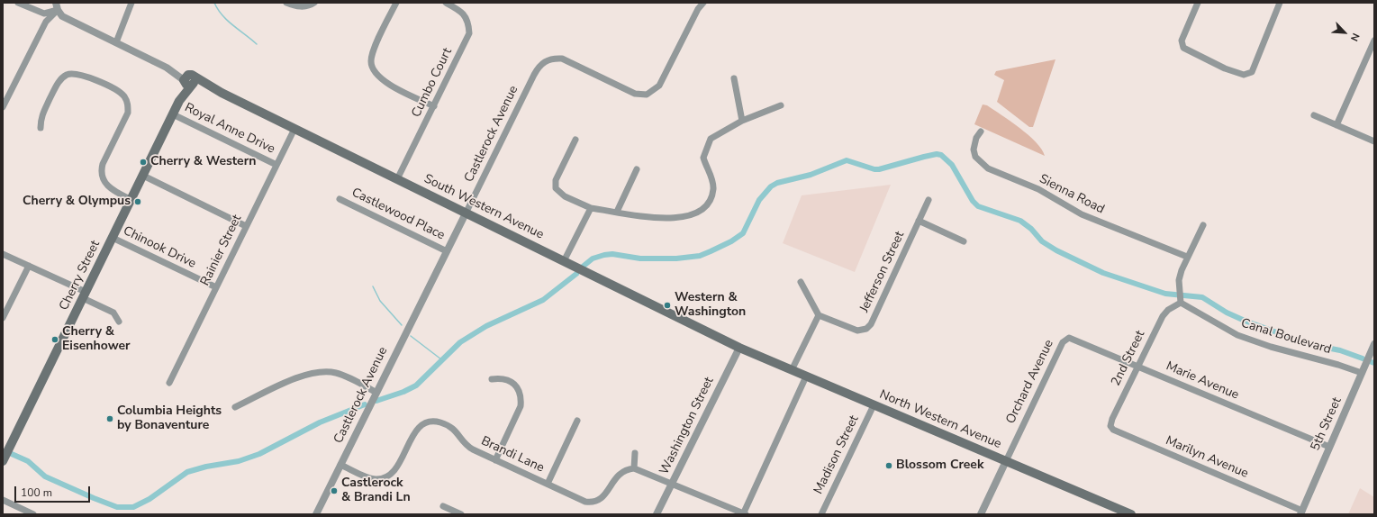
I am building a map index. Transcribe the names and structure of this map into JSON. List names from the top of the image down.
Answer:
{
  "streets": {
    "main road": ["South Western Avenue", "Cherry Street", "North Western Avenue"],
    "street": [
      "Cumbo Court",
      "Royal Anne Drive",
      "Castlerock Avenue",
      "Sienna Road",
      "Castlewood Place",
      "Chinook Drive",
      "Rainier Street",
      "Jefferson Street",
      "Canal Boulevard",
      "2nd Street",
      "Marie Avenue",
      "Orchard Avenue",
      "5th Street",
      "Washington Street",
      "Brandi Lane",
      "Madison Street",
      "Marilyn Avenue"
    ]
  },
  "crossings": [
    ["Cumbo Court", "South Western Avenue"],
    ["Royal Anne Drive", "Rainier Street"],
    ["Royal Anne Drive", "Cherry Street"],
    ["Castlerock Avenue", "South Western Avenue"],
    ["Castlerock Avenue", "Castlewood Place"],
    ["Castlerock Avenue", "Brandi Lane"],
    ["South Western Avenue", "Rainier Street"],
    ["South Western Avenue", "Cherry Street"],
    ["South Western Avenue", "North Western Avenue"],
    ["South Western Avenue", "Washington Street"],
    ["Chinook Drive", "Rainier Street"],
    ["Chinook Drive", "Cherry Street"],
    ["Canal Boulevard", "2nd Street"],
    ["Canal Boulevard", "5th Street"],
    ["2nd Street", "Marie Avenue"],
    ["2nd Street", "Marilyn Avenue"],
    ["Marie Avenue", "Orchard Avenue"],
    ["Marie Avenue", "5th Street"],
    ["Orchard Avenue", "North Western Avenue"],
    ["North Western Avenue", "Washington Street"],
    ["North Western Avenue", "Madison Street"],
    ["5th Street", "Marilyn Avenue"]
  ],
  "places": [
    "Cherry & Western",
    "Cherry & Olympus",
    "Western & Washington",
    "Cherry & Eisenhower",
    "Columbia Heights by Bonaventure",
    "Blossom Creek",
    "Castlerock & Brandi Ln"
  ],
  "scale_bar": "100 m",
  "north": "bottom right"
}
